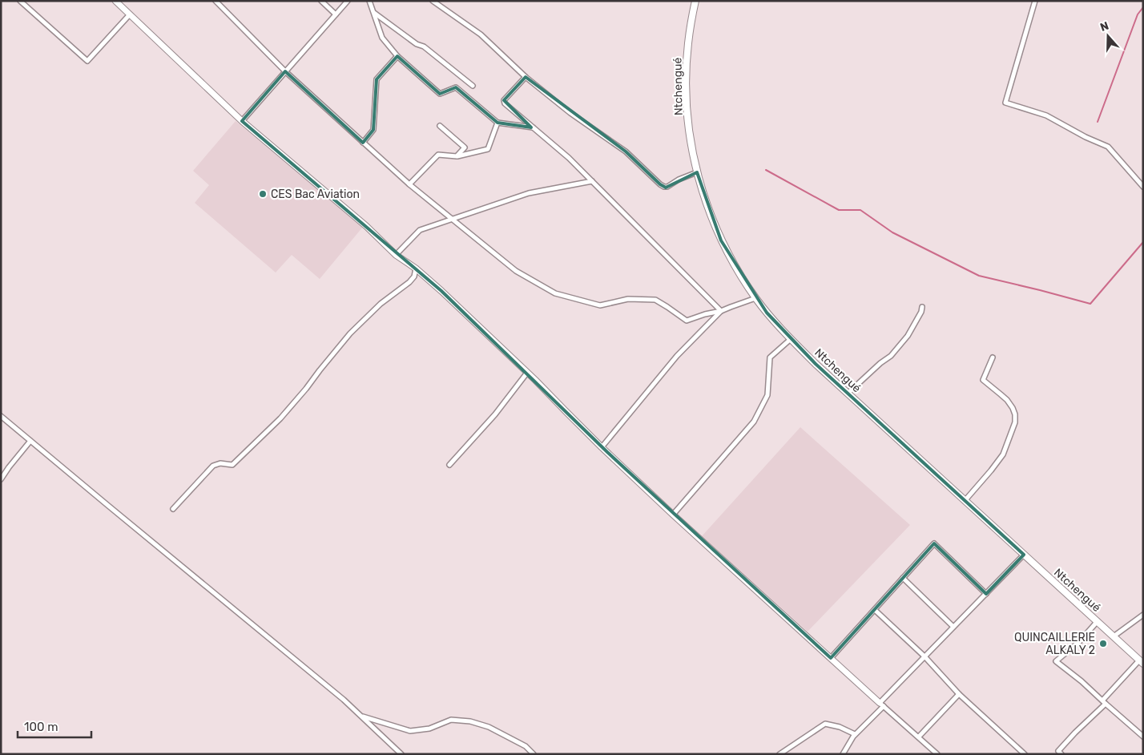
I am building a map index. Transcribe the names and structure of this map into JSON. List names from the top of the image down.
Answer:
{
  "streets": {
    "main road": ["Ntchengué"]
  },
  "places": ["CES Bac Aviation", "QUINCAILLERIE ALKALY 2"],
  "scale_bar": "100 m",
  "north": "top"
}
